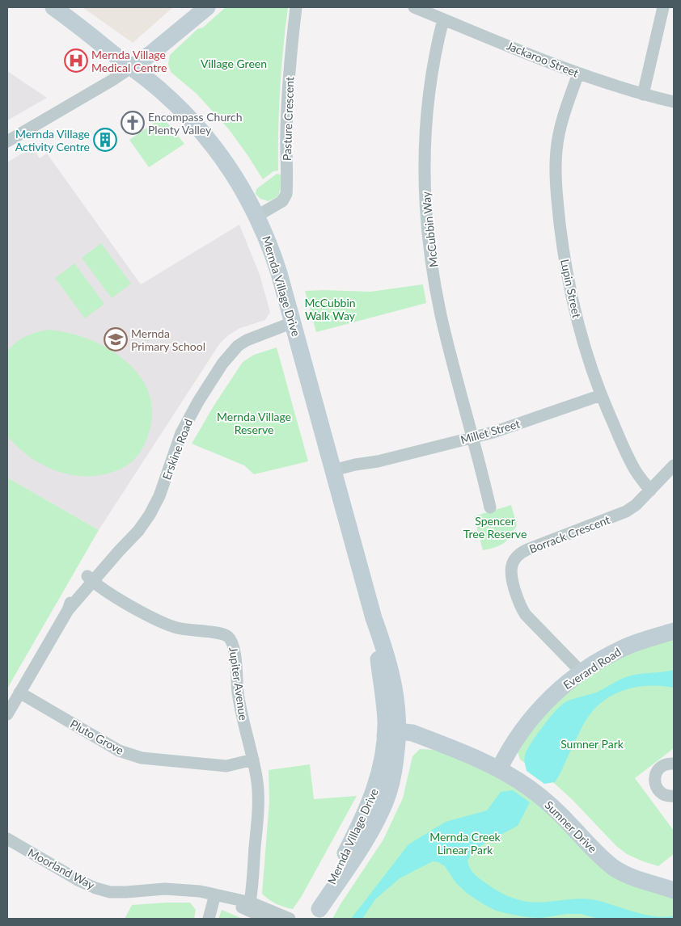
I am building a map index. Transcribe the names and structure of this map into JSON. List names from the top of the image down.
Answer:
{
  "streets": {
    "street": [
      "Jackaroo Street",
      "Pasture Crescent",
      "McCubbin Way",
      "Mernda Village Drive",
      "Lupin Street",
      "Millet Street",
      "Erskine Road",
      "Borrack Crescent",
      "Everard Road",
      "Jupiter Avenue",
      "Pluto Grove",
      "Sumner Drive",
      "Moorland Way"
    ]
  },
  "crossings": [
    ["Jackaroo Street", "McCubbin Way"],
    ["Jackaroo Street", "Lupin Street"],
    ["Pasture Crescent", "Mernda Village Drive"],
    ["McCubbin Way", "Millet Street"],
    ["Mernda Village Drive", "Millet Street"],
    ["Mernda Village Drive", "Erskine Road"],
    ["Mernda Village Drive", "Sumner Drive"],
    ["Lupin Street", "Millet Street"],
    ["Lupin Street", "Borrack Crescent"],
    ["Erskine Road", "Jupiter Avenue"],
    ["Erskine Road", "Pluto Grove"],
    ["Borrack Crescent", "Everard Road"],
    ["Everard Road", "Sumner Drive"],
    ["Jupiter Avenue", "Pluto Grove"],
    ["Jupiter Avenue", "Moorland Way"]
  ],
  "parks": [
    "Village Green",
    "McCubbin Walk Way",
    "Mernda Village Reserve",
    "Spencer Tree Reserve",
    "Sumner Park",
    "Mernda Creek Linear Park"
  ],
  "places": {
    "hospital": ["Mernda Village Medical Centre"],
    "church": ["Encompass Church Plenty Valley"],
    "building": ["Mernda Village Activity Centre"],
    "school or university": ["Mernda Primary School"]
  }
}
